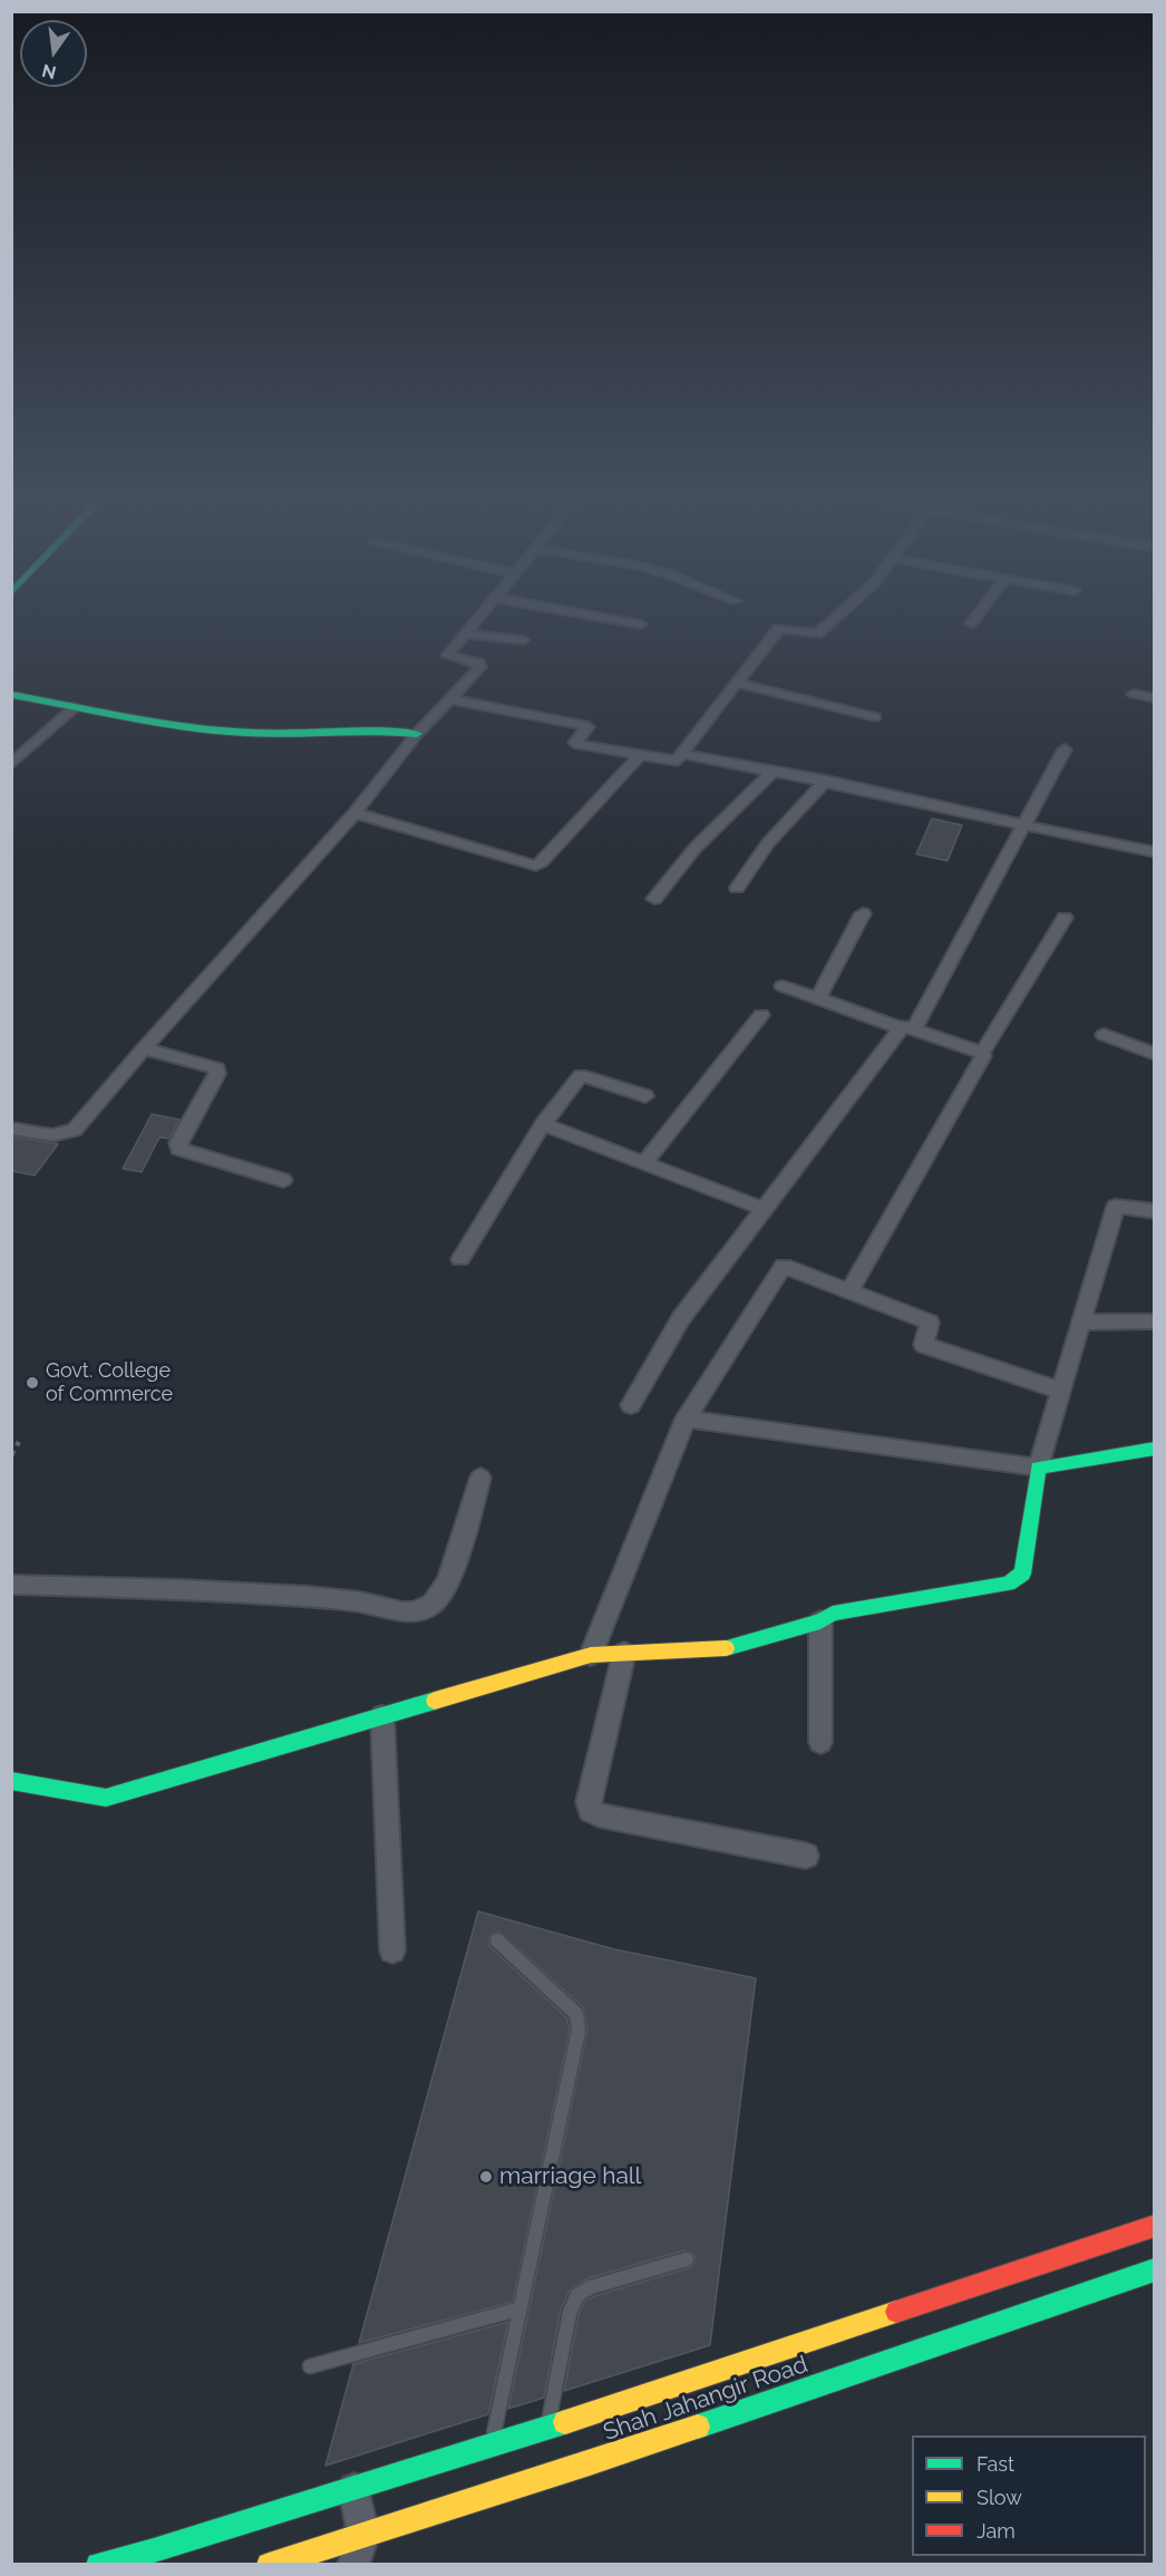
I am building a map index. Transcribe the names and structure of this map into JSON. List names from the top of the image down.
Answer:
{
  "streets": {
    "street": ["Shah Jahangir Road"]
  },
  "places": ["Govt. College of Commerce", "marriage hall"],
  "legend": ["Fast", "Slow", "Jam"],
  "north": "bottom"
}
